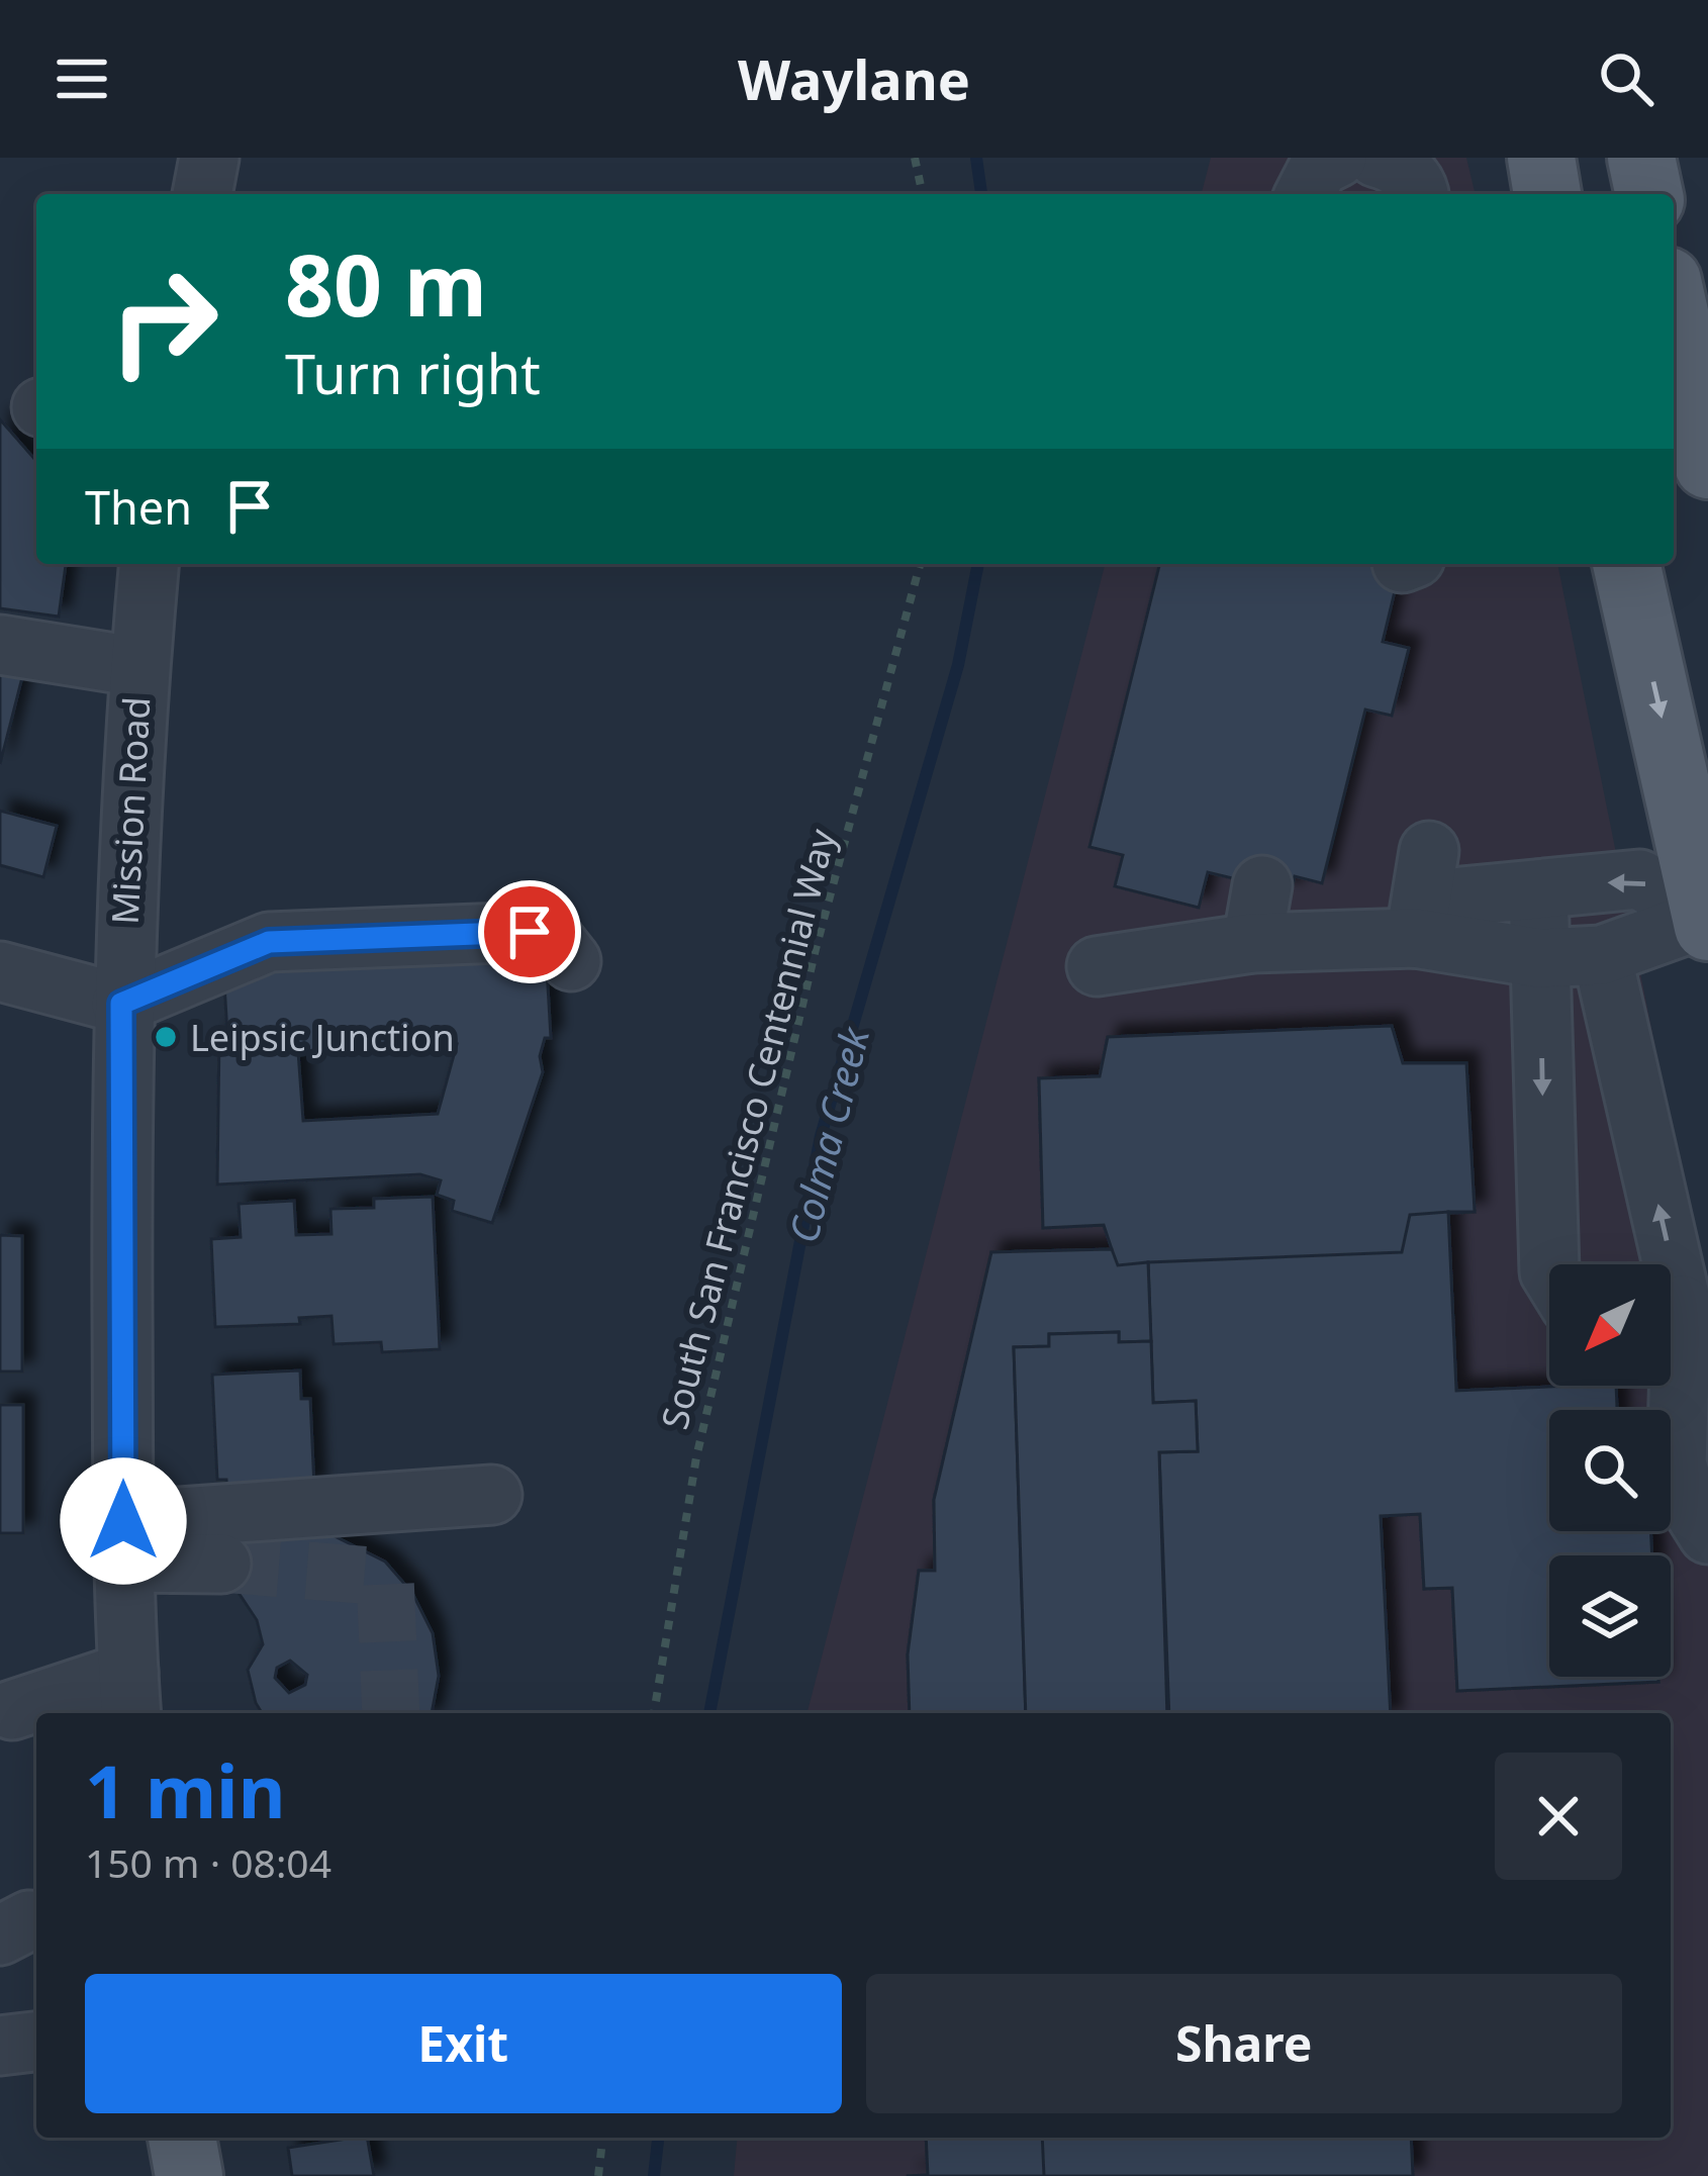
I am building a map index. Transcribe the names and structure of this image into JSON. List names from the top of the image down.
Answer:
{
  "streets": {
    "street": ["Mission Road"],
    "path": ["South San Francisco Centennial Way"]
  },
  "water": ["Colma Creek"],
  "places": ["Leipsic Junction"],
  "north": "bottom left",
  "page": {
    "header": "Waylane",
    "turn": ["80 m", "Turn right"],
    "then": "Then",
    "heading": ["1 min", "150 m · 08:04"],
    "buttons": ["Exit", "Share"]
  }
}
